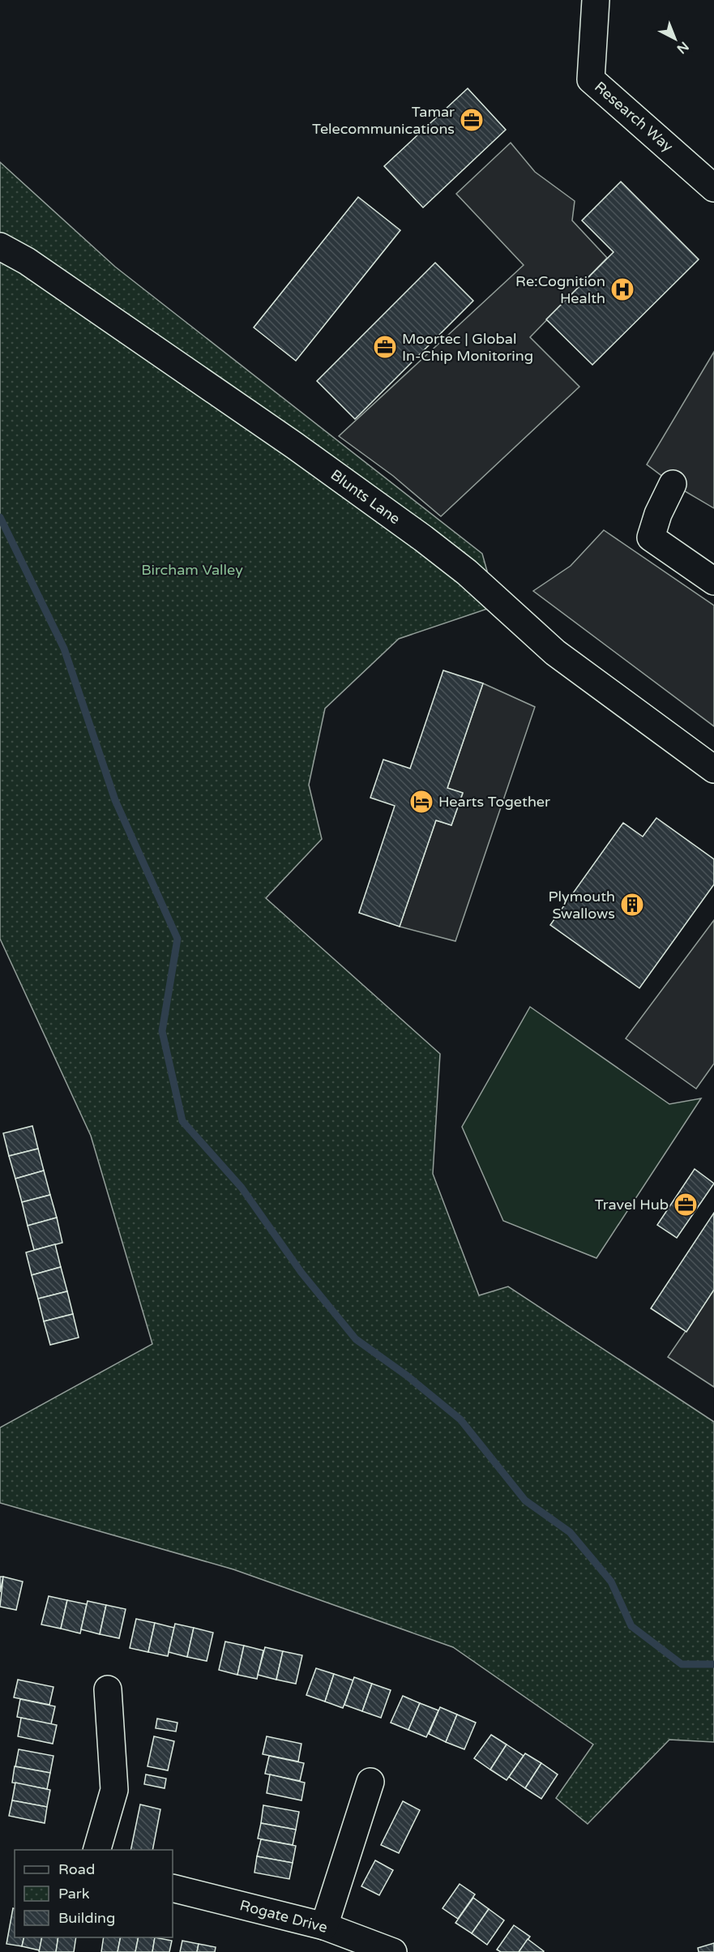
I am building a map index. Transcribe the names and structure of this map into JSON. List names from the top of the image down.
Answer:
{
  "streets": {
    "street": ["Research Way", "Blunts Lane", "Rogate Drive"]
  },
  "parks": ["Bircham Valley"],
  "places": {
    "office": ["Tamar Telecommunications", "Moortec | Global In-Chip Monitoring", "Travel Hub"],
    "hospital": ["Re:Cognition Health"],
    "hotel": ["Hearts Together"],
    "building": ["Plymouth Swallows"]
  },
  "legend": ["Road", "Park", "Building"],
  "north": "bottom right"
}
